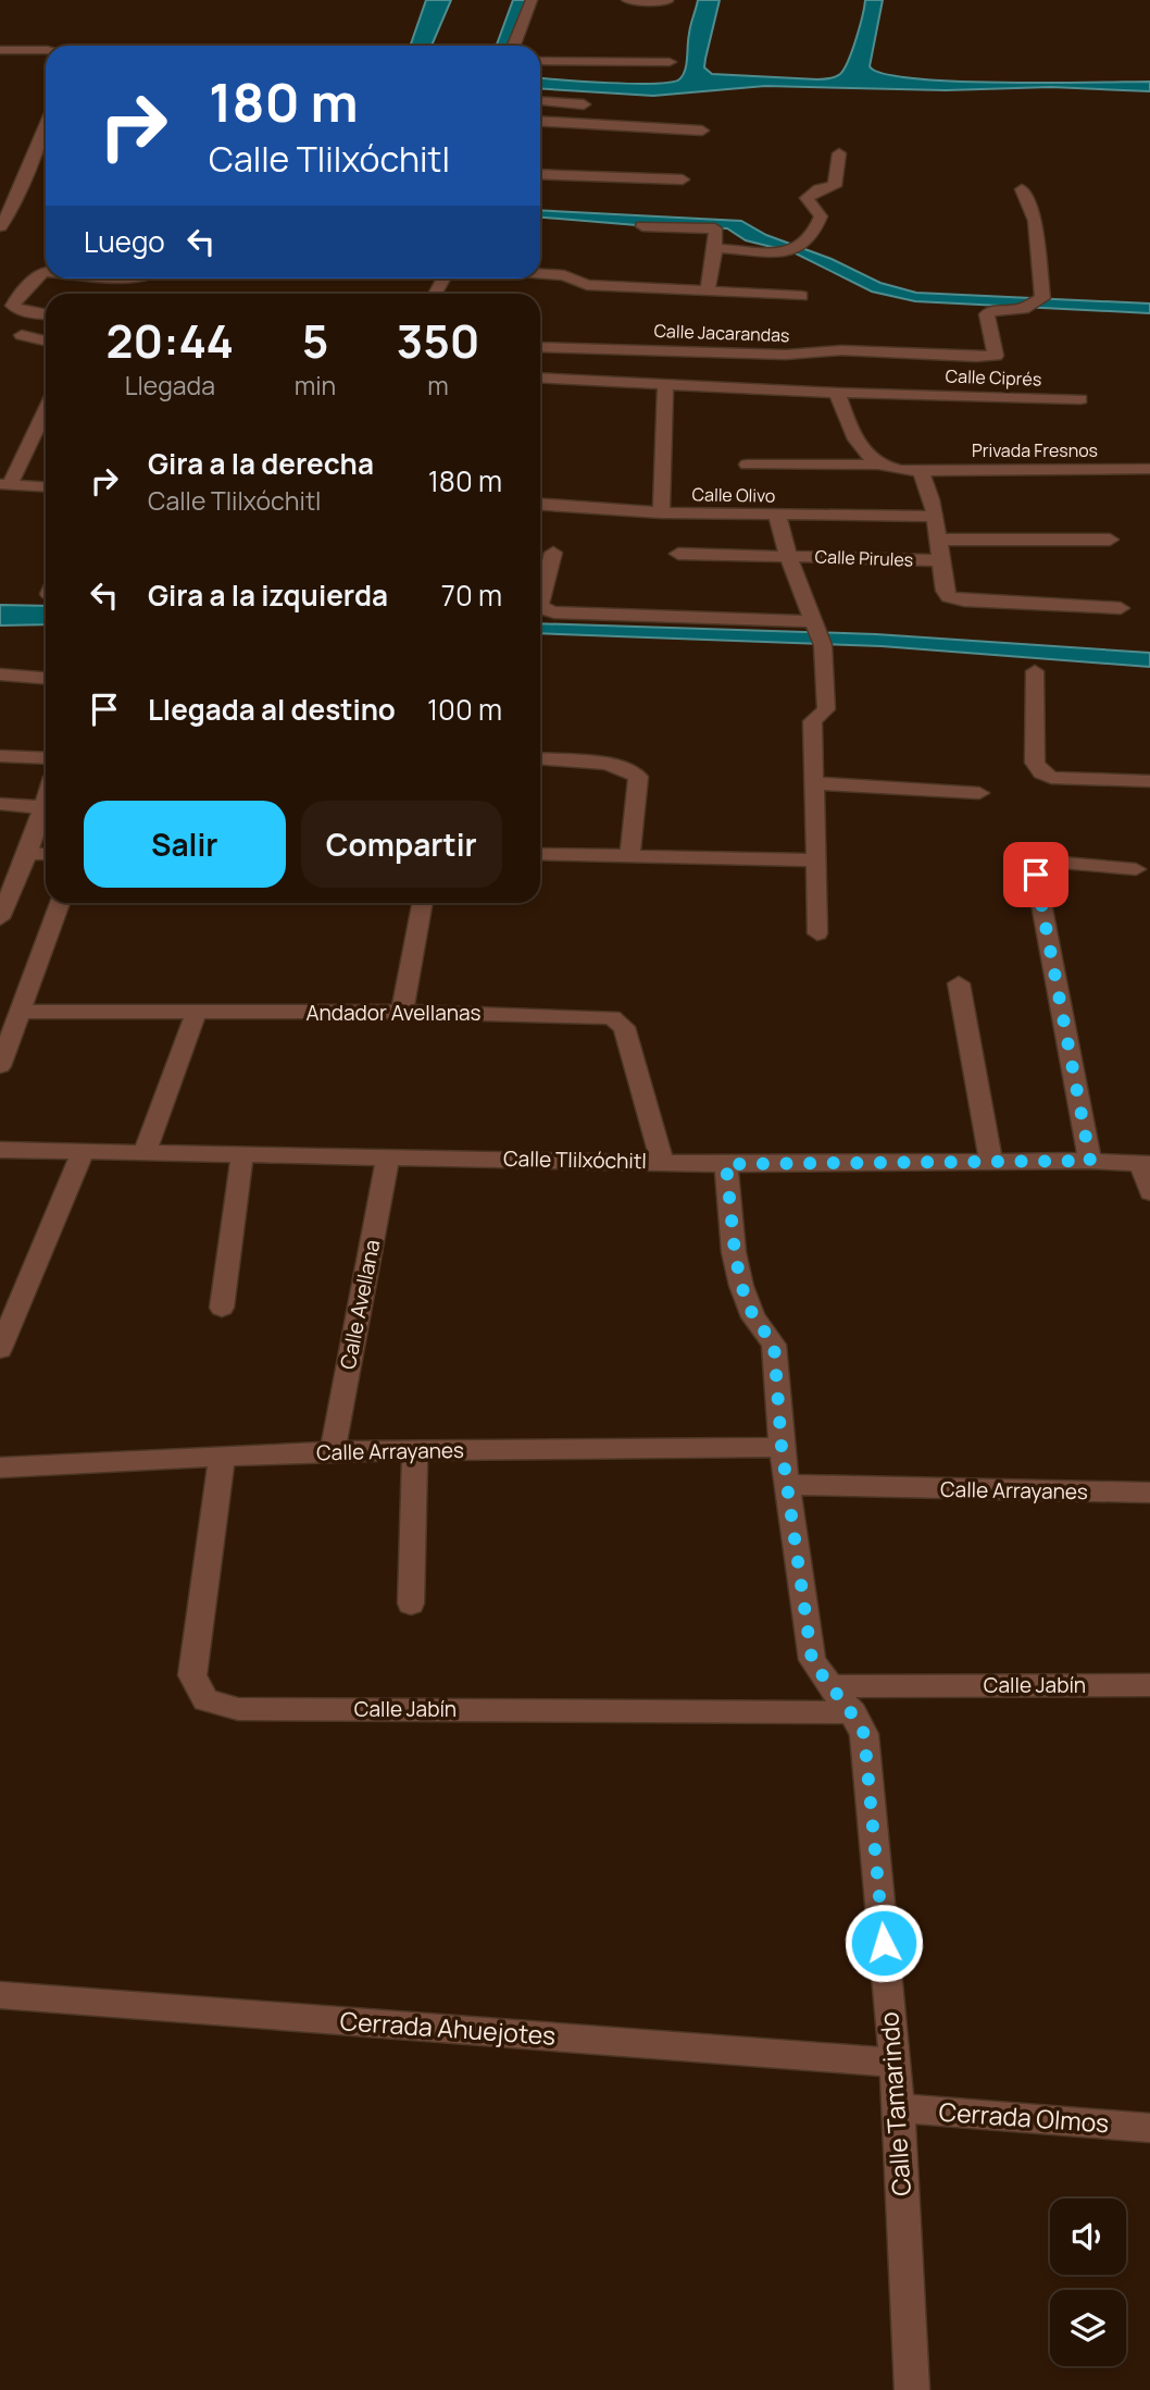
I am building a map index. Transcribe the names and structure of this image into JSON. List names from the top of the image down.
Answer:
{
  "streets": {
    "street": [
      "Calle Jacarandas",
      "Calle Ciprés",
      "Privada Fresnos",
      "Calle Olivo",
      "Calle Pirules",
      "Andador Avellanas",
      "Calle Tlilxóchitl",
      "Calle Avellana",
      "Calle Arrayanes",
      "Calle Jabín",
      "Cerrada Ahuejotes",
      "Calle Tamarindo",
      "Cerrada Olmos"
    ]
  },
  "crossings": [
    ["Calle Jacarandas", "Calle Ciprés"],
    ["Andador Avellanas", "Calle Tlilxóchitl"],
    ["Calle Tlilxóchitl", "Calle Avellana"],
    ["Calle Tlilxóchitl", "Calle Tamarindo"],
    ["Calle Avellana", "Calle Arrayanes"],
    ["Calle Arrayanes", "Calle Jabín"],
    ["Calle Arrayanes", "Calle Tamarindo"],
    ["Calle Jabín", "Calle Tamarindo"],
    ["Cerrada Ahuejotes", "Calle Tamarindo"],
    ["Calle Tamarindo", "Cerrada Olmos"]
  ],
  "page": {
    "turn": ["180 m", "Calle Tlilxóchitl"],
    "then": "Luego",
    "eta": [
      "20:44",
      "Llegada",
      "5",
      "min",
      "350",
      "m"
    ],
    "list": [
      {
        "name": "Gira a la derecha",
        "note": "Calle Tlilxóchitl",
        "value": "180 m"
      },
      {
        "name": "Gira a la izquierda",
        "value": "70 m"
      },
      {
        "name": "Llegada al destino",
        "value": "100 m"
      }
    ],
    "buttons": ["Salir", "Compartir"]
  }
}
